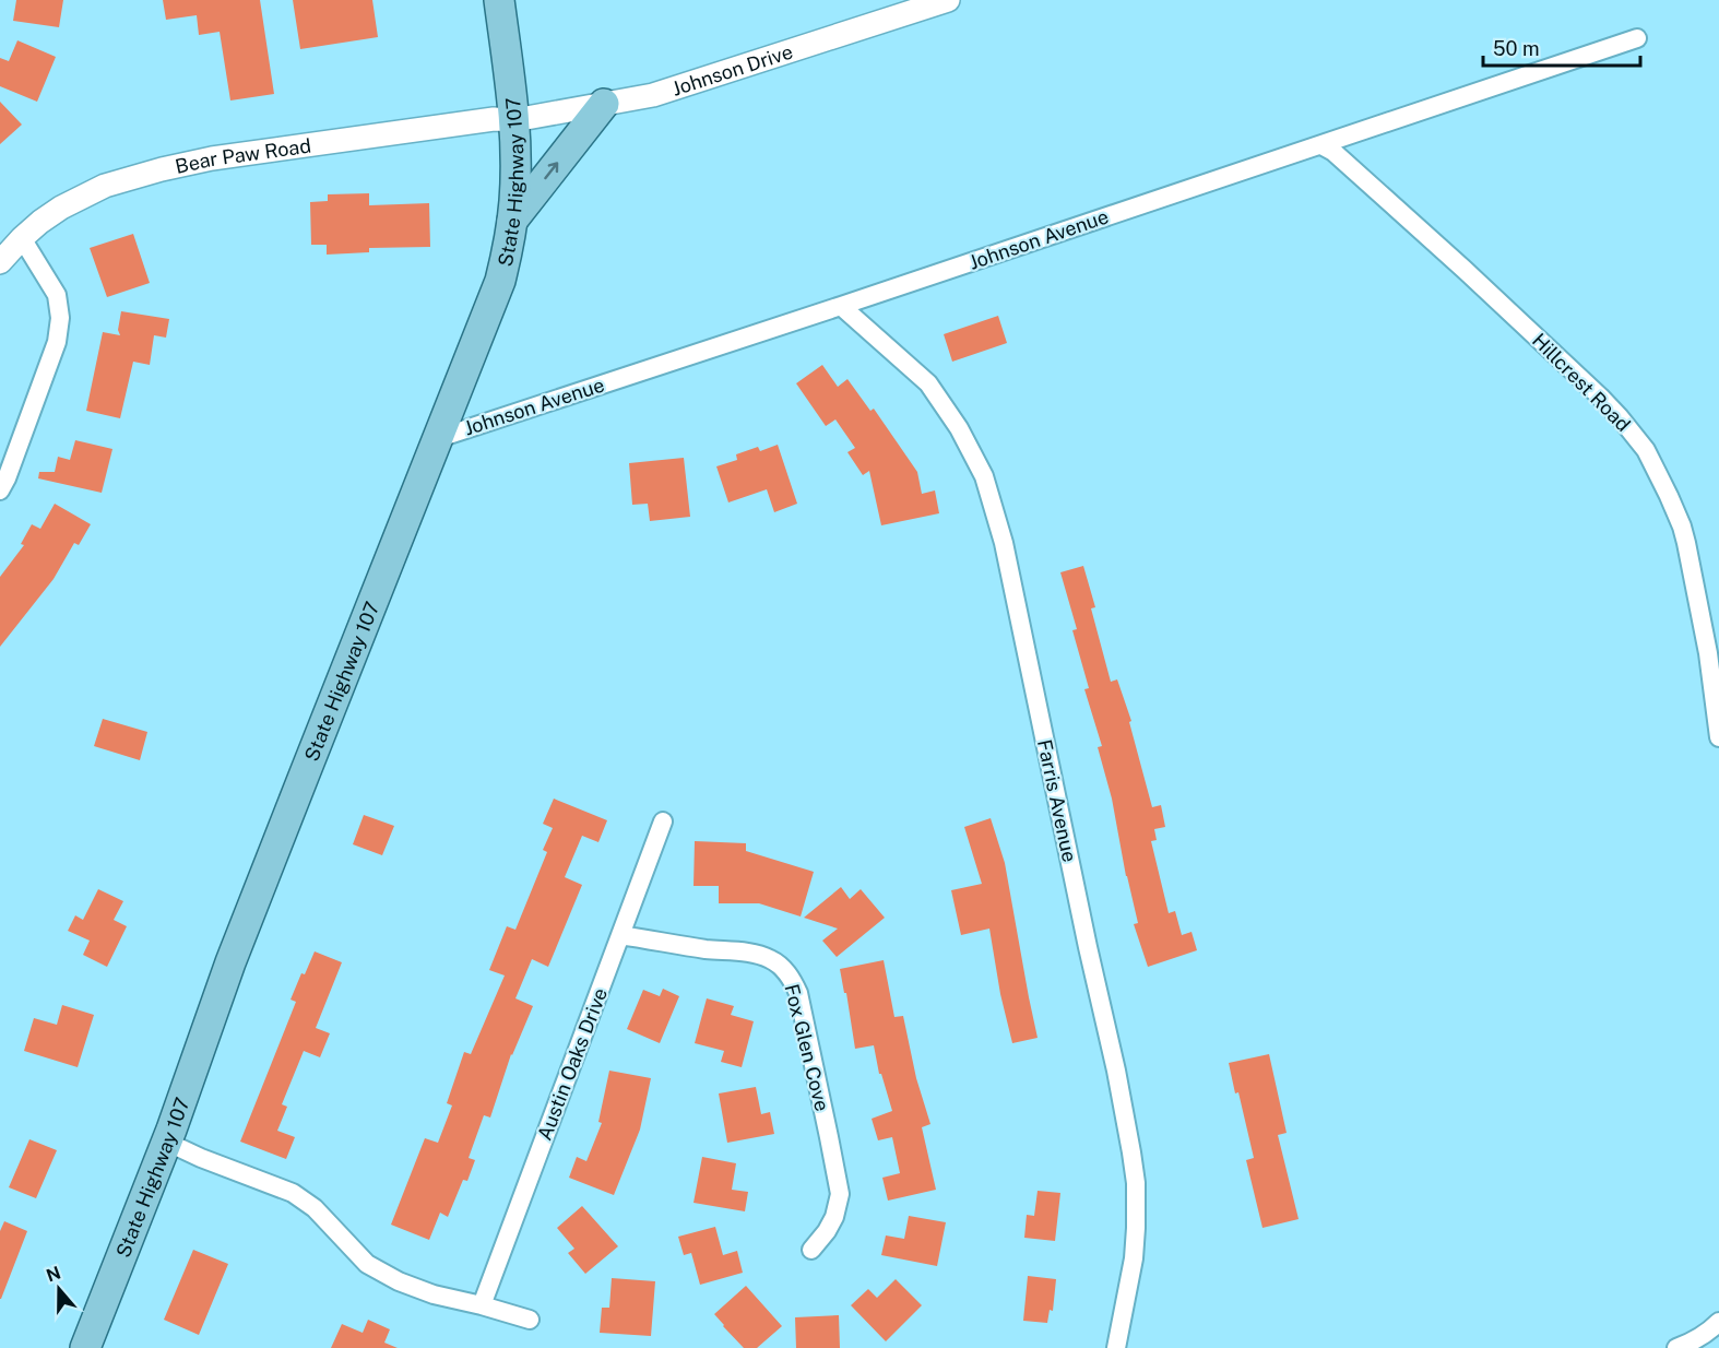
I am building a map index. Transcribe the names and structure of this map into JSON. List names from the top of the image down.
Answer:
{
  "streets": {
    "main road": ["State Highway 107"],
    "street": [
      "Johnson Drive",
      "Bear Paw Road",
      "Johnson Avenue",
      "Hillcrest Road",
      "Farris Avenue",
      "Fox Glen Cove",
      "Austin Oaks Drive"
    ]
  },
  "crossings": [
    ["Johnson Drive", "Bear Paw Road"],
    ["Johnson Drive", "State Highway 107"],
    ["Bear Paw Road", "State Highway 107"],
    ["State Highway 107", "Johnson Avenue"],
    ["Johnson Avenue", "Hillcrest Road"],
    ["Johnson Avenue", "Farris Avenue"],
    ["Fox Glen Cove", "Austin Oaks Drive"]
  ],
  "scale_bar": "50 m",
  "north": "top"
}
